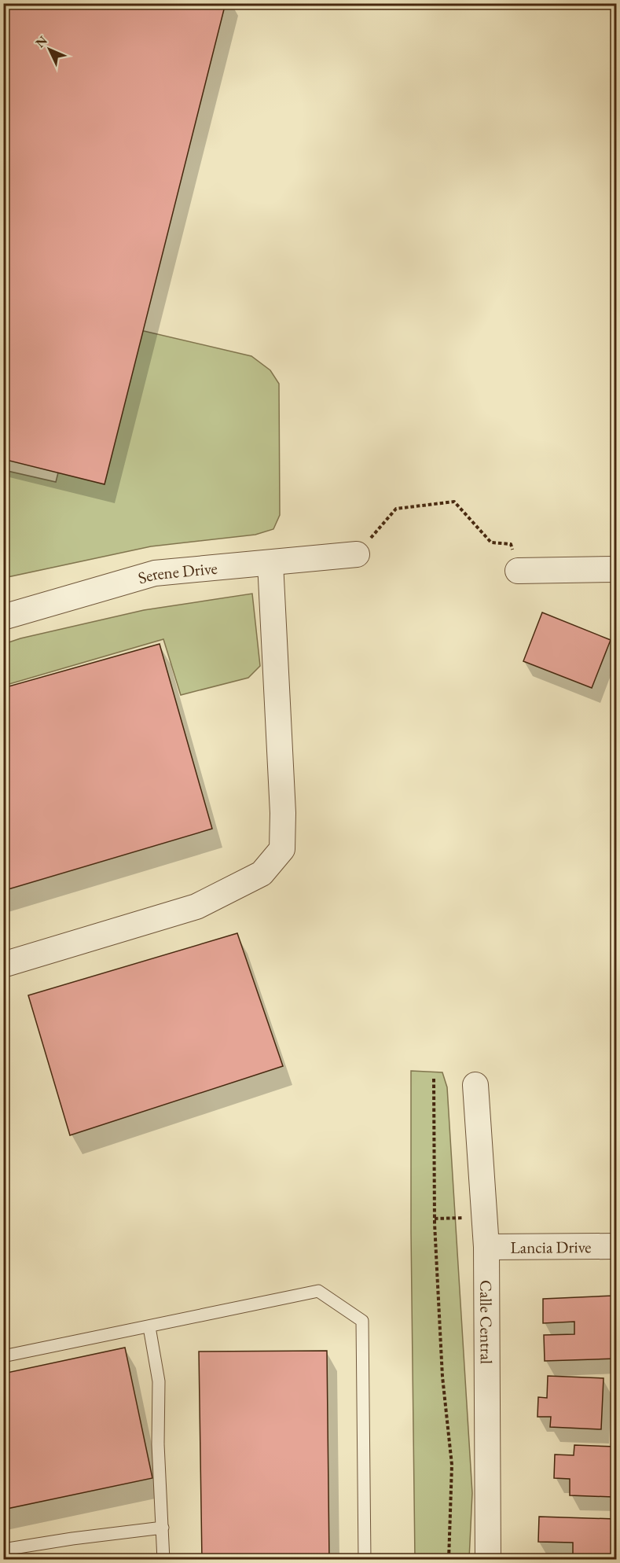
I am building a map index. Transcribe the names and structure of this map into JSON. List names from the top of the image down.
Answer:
{
  "streets": {
    "street": ["Serene Drive", "Lancia Drive", "Calle Central"]
  },
  "crossings": [
    ["Lancia Drive", "Calle Central"]
  ],
  "north": "top left"
}
